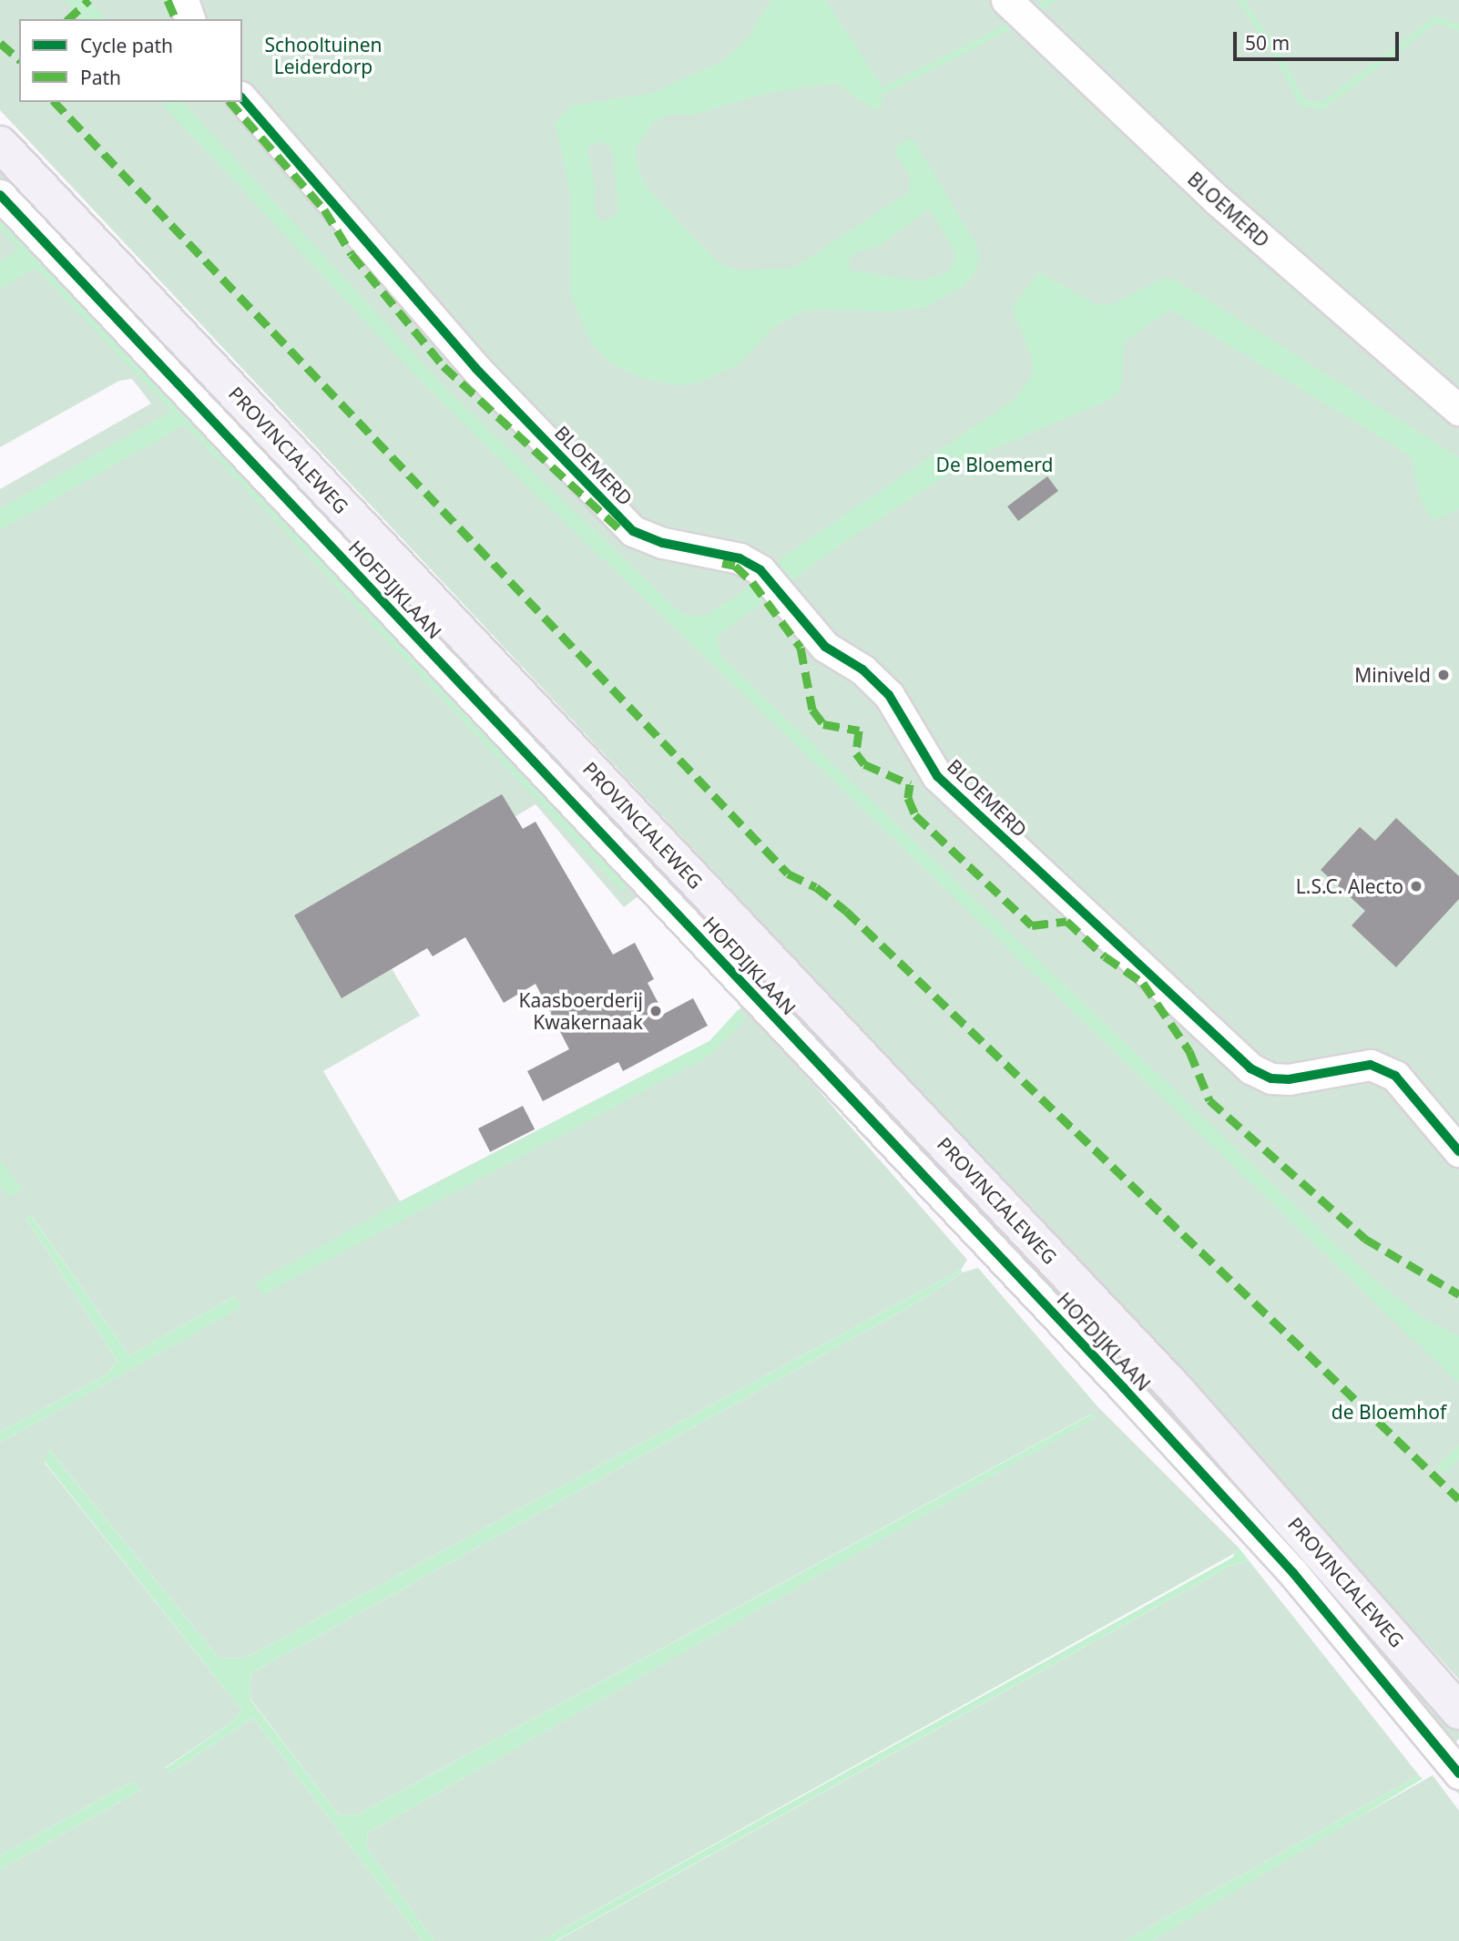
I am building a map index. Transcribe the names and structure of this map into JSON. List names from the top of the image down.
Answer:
{
  "streets": {
    "main road": ["PROVINCIALEWEG"],
    "street": ["BLOEMERD", "HOFDIJKLAAN"]
  },
  "crossings": [
    ["PROVINCIALEWEG", "HOFDIJKLAAN"]
  ],
  "parks": ["Schooltuinen Leiderdorp", "De Bloemerd", "de Bloemhof"],
  "places": ["Miniveld", "L.S.C. Alecto", "Kaasboerderij Kwakernaak"],
  "legend": ["Cycle path", "Path"],
  "scale_bar": "50 m"
}
